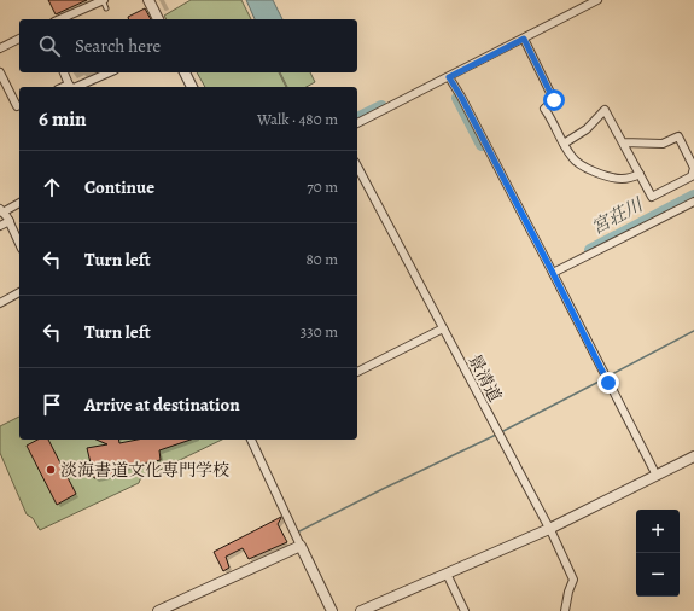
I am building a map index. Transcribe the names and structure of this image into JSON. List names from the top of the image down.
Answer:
{
  "streets": {
    "street": ["景清道"]
  },
  "water": ["宮荘川"],
  "places": ["淡海書道文化専門学校"],
  "page": {
    "search": "Search here",
    "heading": ["6 min", "Walk · 480 m"],
    "list": [
      ["Continue", "70 m"],
      ["Turn left", "80 m"],
      ["Turn left", "330 m"],
      "Arrive at destination"
    ],
    "map_buttons": ["+", "−"]
  }
}
